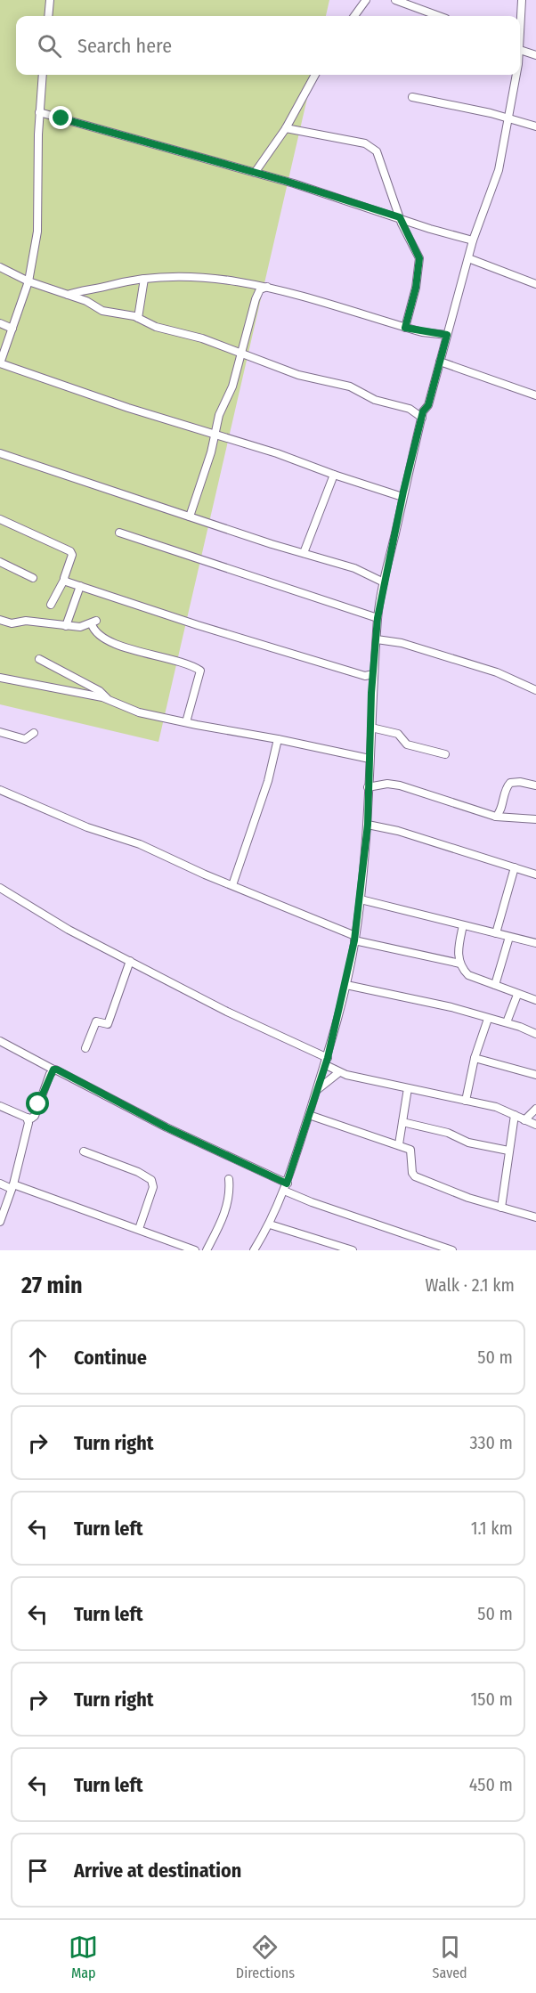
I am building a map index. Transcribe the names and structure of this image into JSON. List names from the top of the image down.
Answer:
{
  "page": {
    "search": "Search here",
    "heading": ["27 min", "Walk · 2.1 km"],
    "list": [
      ["Continue", "50 m"],
      ["Turn right", "330 m"],
      ["Turn left", "1.1 km"],
      ["Turn left", "50 m"],
      ["Turn right", "150 m"],
      ["Turn left", "450 m"],
      "Arrive at destination"
    ],
    "nav": ["Map", "Directions", "Saved"]
  }
}
